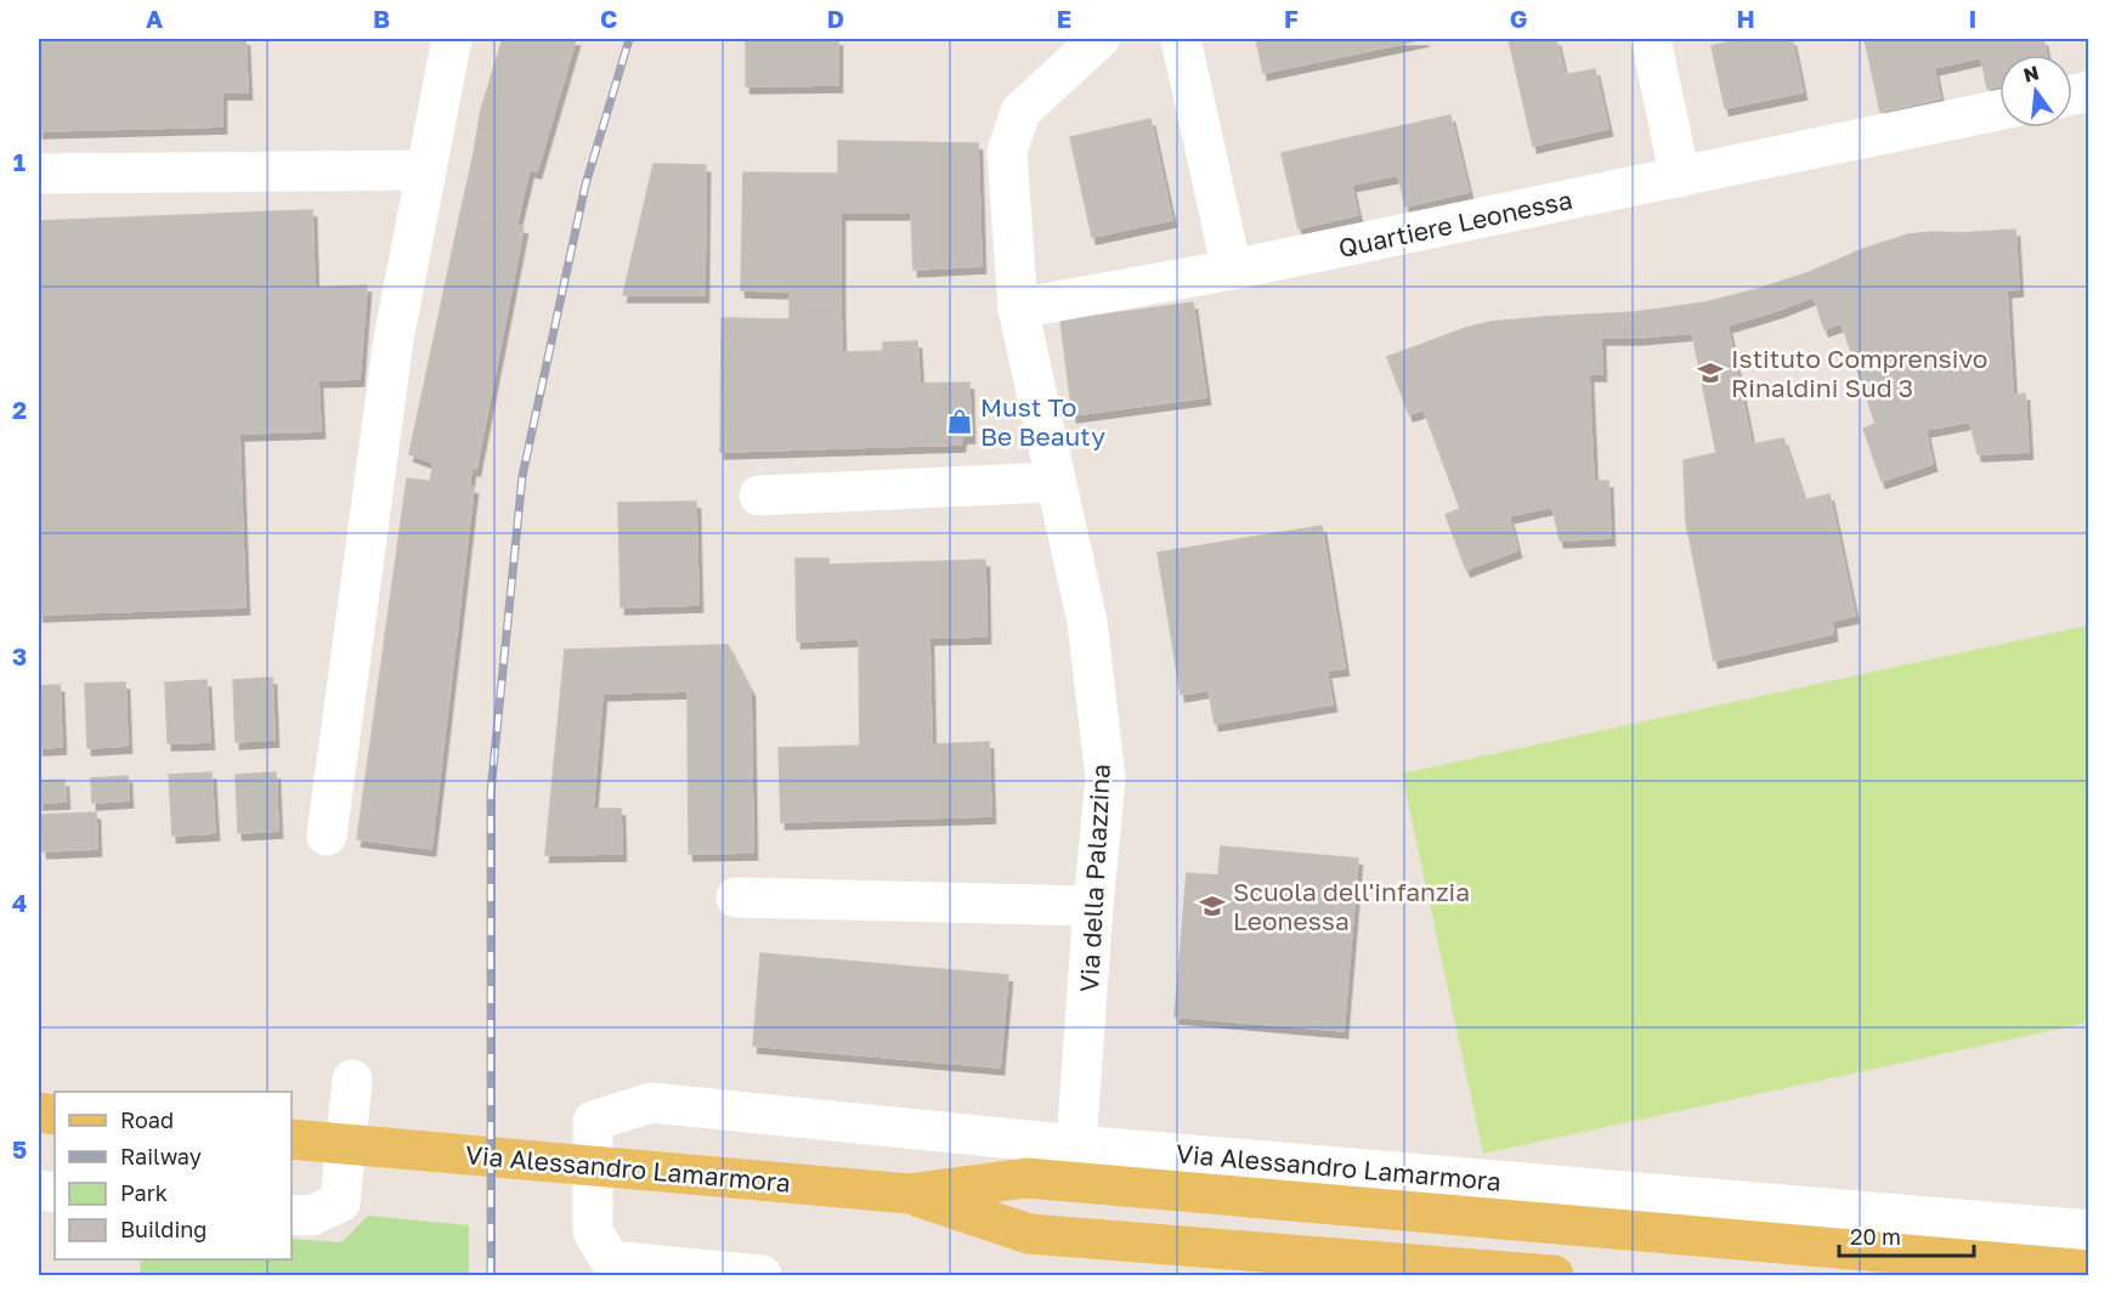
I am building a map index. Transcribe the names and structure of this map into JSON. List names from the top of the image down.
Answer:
{
  "streets": {
    "main road": ["Via Alessandro Lamarmora"],
    "street": ["Quartiere Leonessa", "Via della Palazzina"]
  },
  "crossings": [
    ["Quartiere Leonessa", "Via della Palazzina"],
    ["Via della Palazzina", "Via Alessandro Lamarmora"]
  ],
  "places": {
    "school or university": ["Istituto Comprensivo Rinaldini Sud 3", "Scuola dell'infanzia Leonessa"],
    "shop": ["Must To Be Beauty"]
  },
  "legend": [
    "Road",
    "Railway",
    "Park",
    "Building"
  ],
  "scale_bar": "20 m",
  "north": "top",
  "grid": {
    "columns": [
      "A",
      "B",
      "C",
      "D",
      "E",
      "F",
      "G",
      "H",
      "I"
    ],
    "rows": [
      "1",
      "2",
      "3",
      "4",
      "5"
    ]
  }
}
